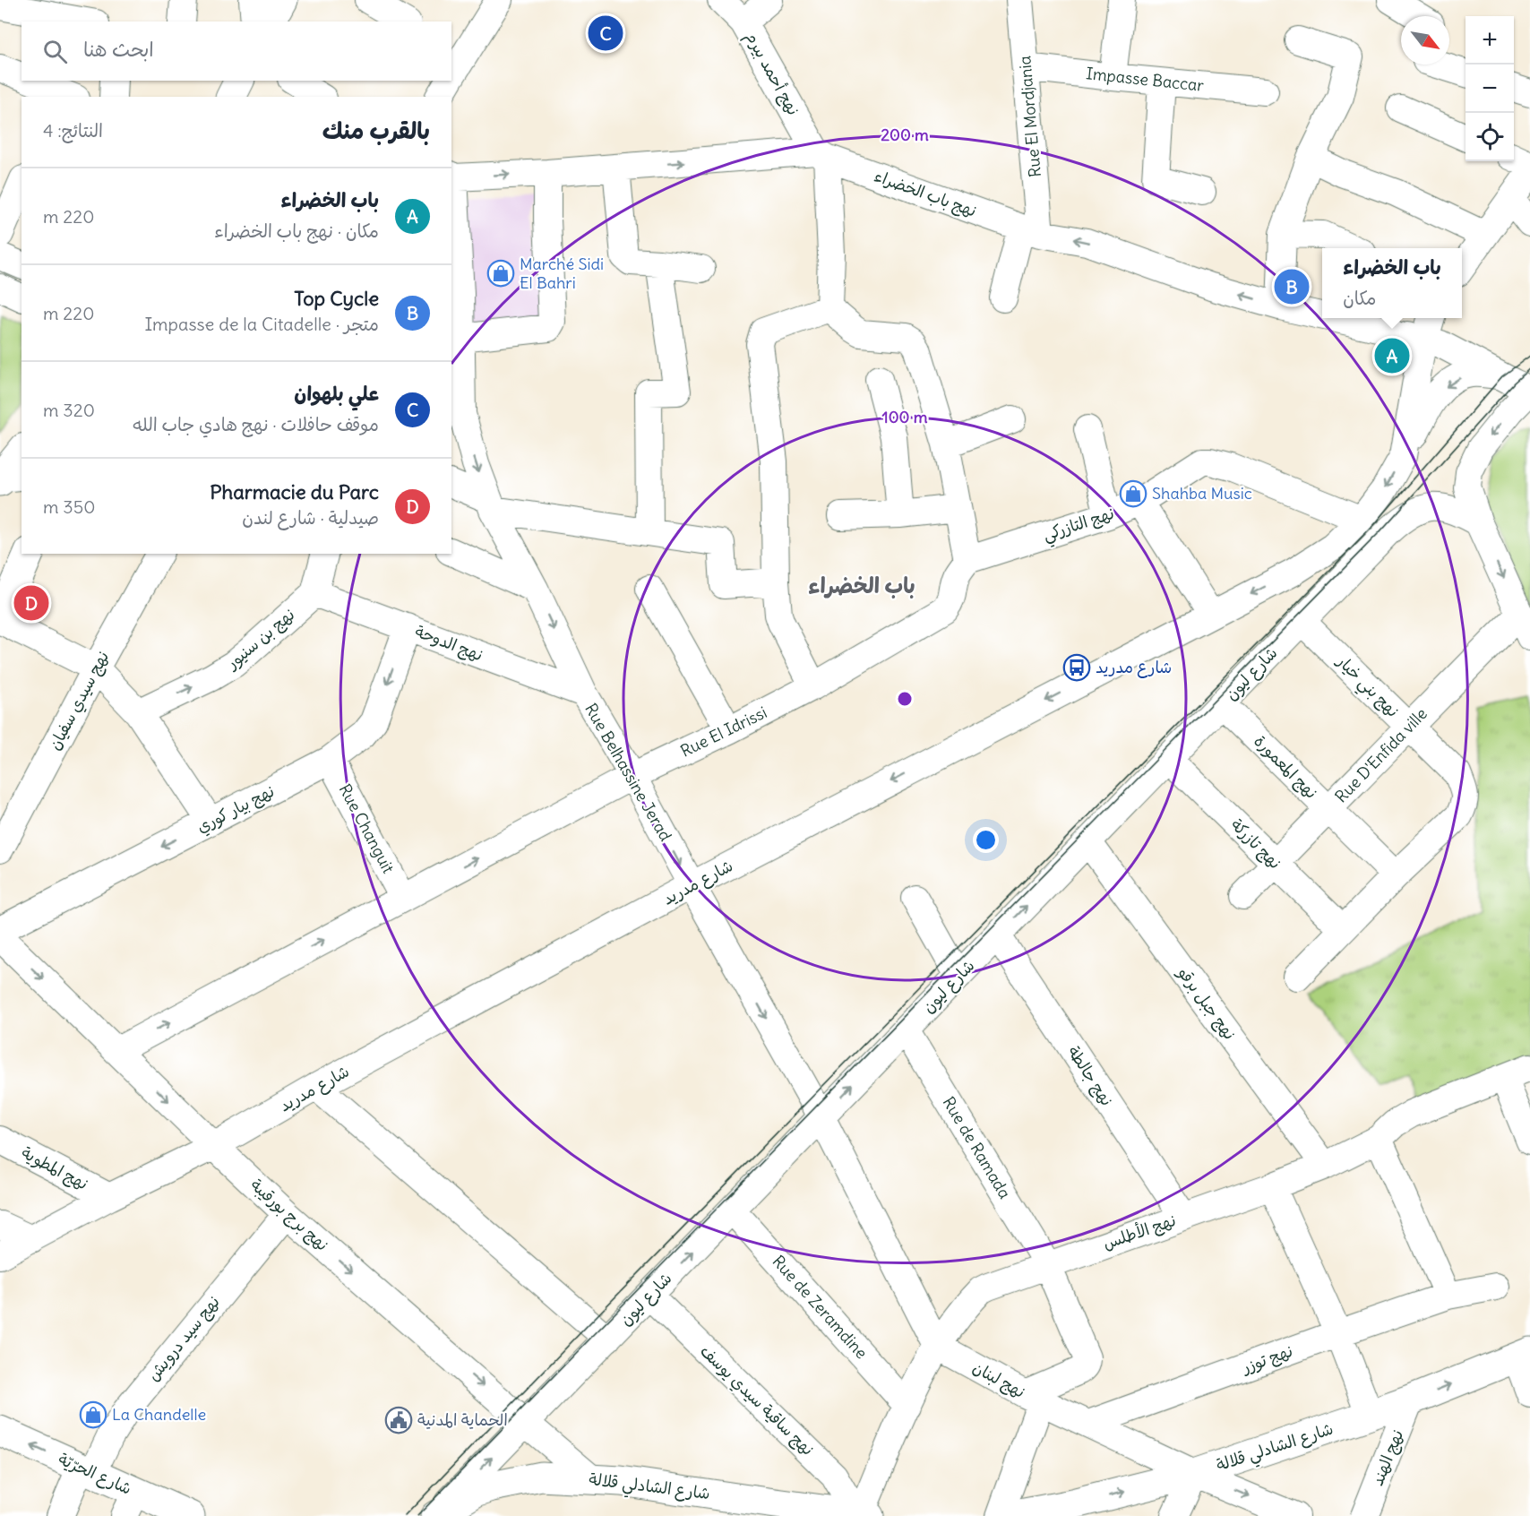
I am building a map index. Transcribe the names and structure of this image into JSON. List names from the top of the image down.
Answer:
{
  "streets": {
    "main road": ["شارع الشادلي قلالة", "شارع الحرّيّة"],
    "street": [
      "نهج أحمد بيرم",
      "Impasse Baccar",
      "Rue El Mordjania",
      "نهج باب الخضراء",
      "نهج التازركي",
      "نهج بن سنيور",
      "نهج الدوحة",
      "شارع ليون",
      "نهج بني خيار",
      "نهج سيدي سفيان",
      "Rue El Idrissi",
      "Rue D'Enfida ville",
      "نهج المعمورة",
      "Rue Belhassine Jerad",
      "نهج بيار كوري",
      "Rue Changuit",
      "نهج تازركة",
      "شارع مدريد",
      "نهج جبل برقو",
      "نهج جالطة",
      "Rue de Ramada",
      "نهج المطوية",
      "نهج برج بورقيبة",
      "نهج الأطلس",
      "Rue de Zeramdine",
      "نهج سيد درويش",
      "نهج توزر",
      "نهج لبنان",
      "نهج ساقية سيدي يوسف",
      "نهج الهند"
    ]
  },
  "crossings": [
    ["نهج أحمد بيرم", "نهج باب الخضراء"],
    ["Impasse Baccar", "Rue El Mordjania"],
    ["Rue El Mordjania", "نهج باب الخضراء"],
    ["نهج باب الخضراء", "Rue Belhassine Jerad"],
    ["نهج باب الخضراء", "شارع مدريد"],
    ["نهج التازركي", "شارع مدريد"],
    ["نهج بن سنيور", "نهج الدوحة"],
    ["نهج الدوحة", "Rue Belhassine Jerad"],
    ["نهج الدوحة", "نهج بيار كوري"],
    ["شارع ليون", "نهج بني خيار"],
    ["شارع ليون", "نهج المعمورة"],
    ["شارع ليون", "Rue Belhassine Jerad"],
    ["شارع ليون", "نهج تازركة"],
    ["شارع ليون", "نهج جبل برقو"],
    ["شارع ليون", "نهج جالطة"],
    ["شارع ليون", "Rue de Ramada"],
    ["شارع ليون", "نهج برج بورقيبة"],
    ["شارع ليون", "Rue de Zeramdine"],
    ["شارع ليون", "نهج ساقية سيدي يوسف"],
    ["شارع ليون", "شارع الشادلي قلالة"],
    ["نهج بني خيار", "Rue D'Enfida ville"],
    ["نهج بني خيار", "نهج المعمورة"],
    ["Rue El Idrissi", "Rue Belhassine Jerad"],
    ["Rue El Idrissi", "Rue Changuit"],
    ["Rue El Idrissi", "نهج برج بورقيبة"],
    ["Rue D'Enfida ville", "نهج المعمورة"],
    ["Rue D'Enfida ville", "نهج تازركة"],
    ["Rue Belhassine Jerad", "شارع مدريد"],
    ["نهج بيار كوري", "Rue Changuit"],
    ["شارع مدريد", "نهج المطوية"],
    ["شارع مدريد", "نهج برج بورقيبة"],
    ["نهج جبل برقو", "نهج الأطلس"],
    ["نهج جالطة", "نهج الأطلس"],
    ["Rue de Ramada", "نهج الأطلس"],
    ["Rue de Ramada", "نهج لبنان"],
    ["نهج برج بورقيبة", "نهج سيد درويش"],
    ["نهج برج بورقيبة", "شارع الشادلي قلالة"],
    ["نهج الأطلس", "Rue de Zeramdine"],
    ["نهج الأطلس", "نهج لبنان"],
    ["نهج الأطلس", "نهج ساقية سيدي يوسف"],
    ["نهج الأطلس", "شارع الشادلي قلالة"],
    ["نهج سيد درويش", "شارع الحرّيّة"],
    ["نهج توزر", "نهج لبنان"],
    ["نهج لبنان", "شارع الشادلي قلالة"],
    ["نهج ساقية سيدي يوسف", "شارع الشادلي قلالة"],
    ["شارع الشادلي قلالة", "نهج الهند"]
  ],
  "one_way": [
    "نهج بن سنيور",
    "Rue El Idrissi",
    "Rue Belhassine Jerad",
    "نهج بيار كوري",
    "شارع الحرّيّة"
  ],
  "districts": ["باب الخضراء"],
  "places": {
    "shop": ["Marché Sidi El Bahri", "Shahba Music", "La Chandelle"],
    "bus stop": ["شارع مدريد"],
    "public building": ["الحماية المدنية"]
  },
  "north": "bottom right",
  "page": {
    "pins": [
      "C",
      "B",
      "A",
      "D"
    ],
    "map_buttons": ["+", "−"],
    "search": "ابحث هنا",
    "heading": ["بالقرب منك", "النتائج: 4"],
    "list": [
      {
        "mark": "A",
        "name": "باب الخضراء",
        "note": "مكان · نهج باب الخضراء",
        "value": "220 m"
      },
      {
        "mark": "B",
        "name": "Top Cycle",
        "note": "متجر · Impasse de la Citadelle",
        "value": "220 m"
      },
      {
        "mark": "C",
        "name": "علي بلهوان",
        "note": "موقف حافلات · نهج هادي جاب الله",
        "value": "320 m"
      },
      {
        "mark": "D",
        "name": "Pharmacie du Parc",
        "note": "صيدلية · شارع لندن",
        "value": "350 m"
      }
    ],
    "popup": ["باب الخضراء", "مكان"]
  },
  "rings": ["200 m", "100 m"]
}
